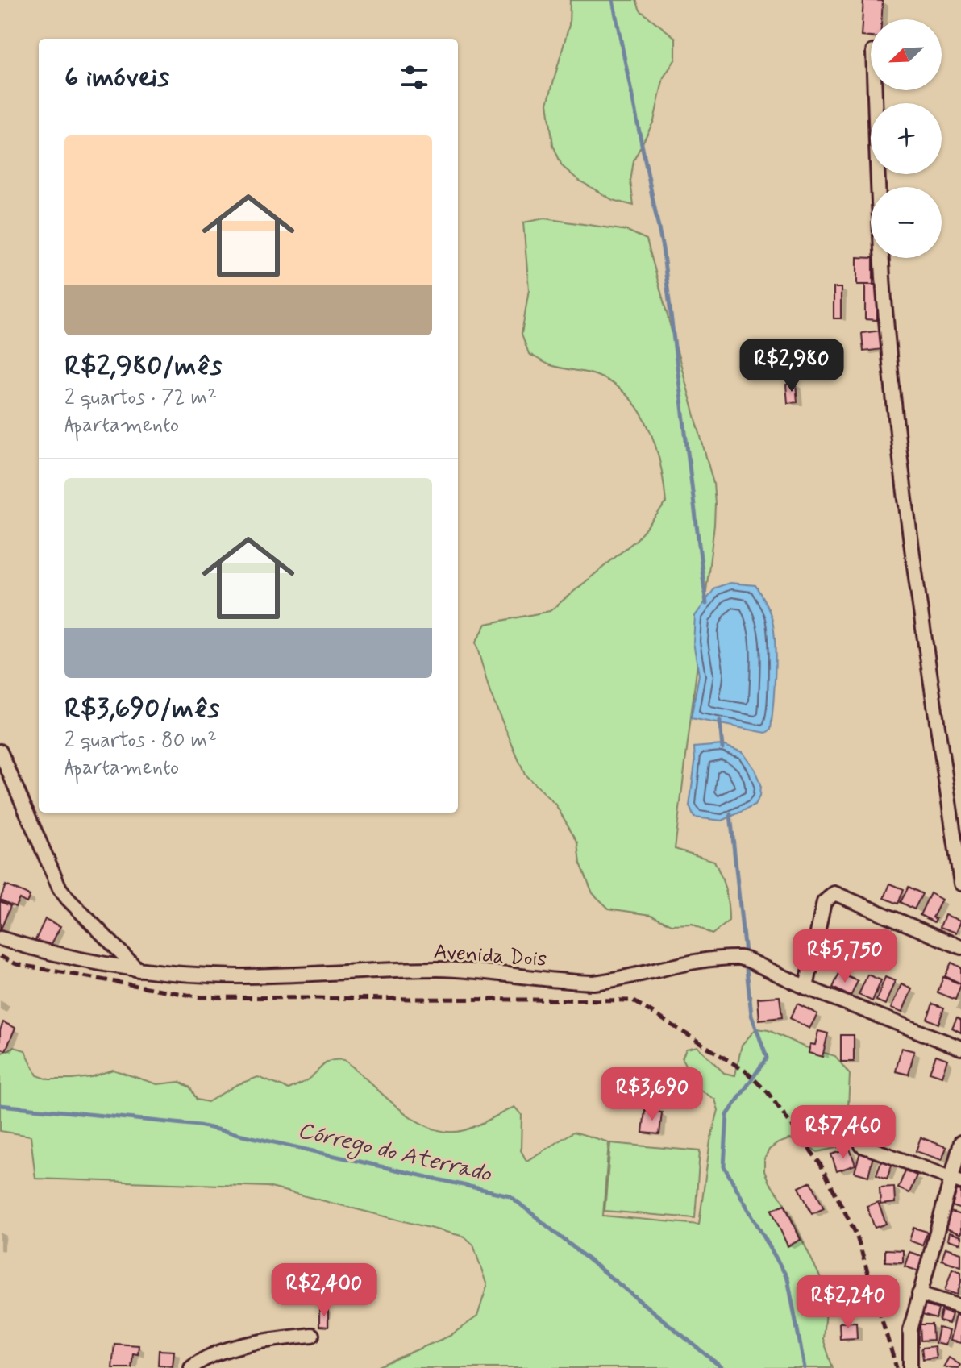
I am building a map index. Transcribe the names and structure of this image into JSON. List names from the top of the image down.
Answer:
{
  "streets": {
    "street": ["Avenida Dois"]
  },
  "water": ["Córrego do Aterrado"],
  "north": "bottom left",
  "page": {
    "map_buttons": ["+", "−"],
    "heading": "6 imóveis",
    "list": [
      {
        "name": "R$2,980/mês",
        "note": "2 quartos · 72 m² · Apartamento"
      },
      {
        "name": "R$3,690/mês",
        "note": "2 quartos · 80 m² · Apartamento"
      }
    ],
    "price": [
      "R$2,980",
      "R$5,750",
      "R$3,690",
      "R$7,460",
      "R$2,400",
      "R$2,240"
    ]
  }
}
